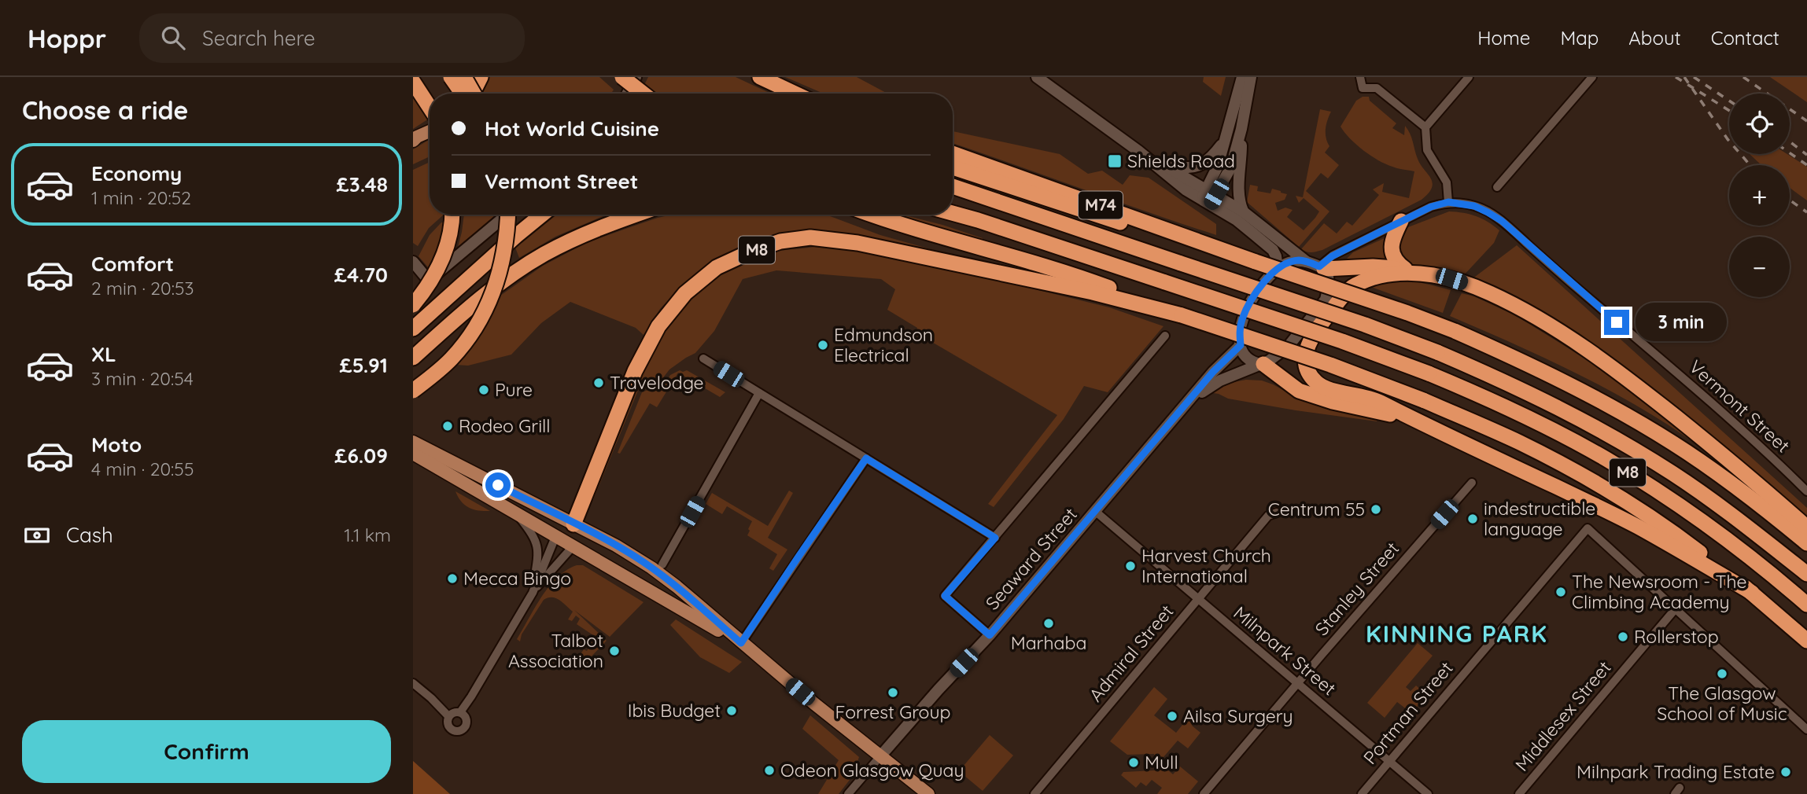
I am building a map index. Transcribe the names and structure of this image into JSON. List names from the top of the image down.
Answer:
{
  "streets": {
    "highway": ["M74", "M8"],
    "street": [
      "Vermont Street",
      "Seaward Street",
      "Stanley Street",
      "Milnpark Street",
      "Admiral Street",
      "Portman Street",
      "Middlesex Street"
    ]
  },
  "crossings": [
    ["M8", "Seaward Street"],
    ["Vermont Street", "Seaward Street"],
    ["Seaward Street", "Milnpark Street"],
    ["Stanley Street", "Milnpark Street"],
    ["Milnpark Street", "Admiral Street"],
    ["Milnpark Street", "Portman Street"],
    ["Portman Street", "Middlesex Street"]
  ],
  "districts": ["KINNING PARK"],
  "places": {
    "transit": ["Shields Road"],
    "other": [
      "Edmundson Electrical",
      "Travelodge",
      "Pure",
      "Rodeo Grill",
      "Centrum 55",
      "indestructible language",
      "Harvest Church International",
      "Mecca Bingo",
      "The Newsroom - The Climbing Academy",
      "Marhaba",
      "Rollerstop",
      "Talbot Association",
      "The Glasgow School of Music",
      "Forrest Group",
      "Ibis Budget",
      "Ailsa Surgery",
      "Mull",
      "Odeon Glasgow Quay",
      "Milnpark Trading Estate"
    ]
  },
  "page": {
    "header": "Hoppr",
    "search": "Search here",
    "nav": [
      "Home",
      "Map",
      "About",
      "Contact"
    ],
    "heading": "Choose a ride",
    "map_buttons": ["+", "−"],
    "banner": ["Hot World Cuisine", "Vermont Street"],
    "list": [
      {
        "name": "Economy",
        "note": "1 min · 20:52",
        "value": "£3.48"
      },
      {
        "name": "Comfort",
        "note": "2 min · 20:53",
        "value": "£4.70"
      },
      {
        "name": "XL",
        "note": "3 min · 20:54",
        "value": "£5.91"
      },
      {
        "name": "Moto",
        "note": "4 min · 20:55",
        "value": "£6.09"
      }
    ],
    "bubble": "3 min",
    "pay": ["Cash", "1.1 km"],
    "buttons": "Confirm"
  }
}
